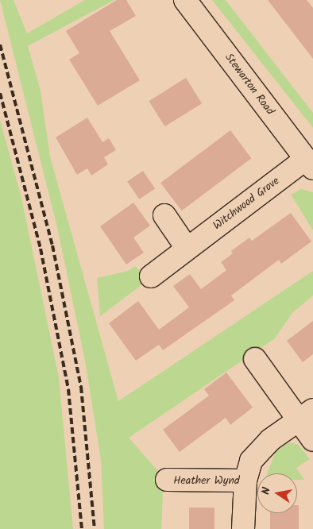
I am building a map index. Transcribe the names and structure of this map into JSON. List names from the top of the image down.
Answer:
{
  "streets": {
    "street": ["Stewarton Road", "Witchwood Grove", "Heather Wynd"]
  },
  "crossings": [
    ["Stewarton Road", "Witchwood Grove"]
  ],
  "north": "left"
}
